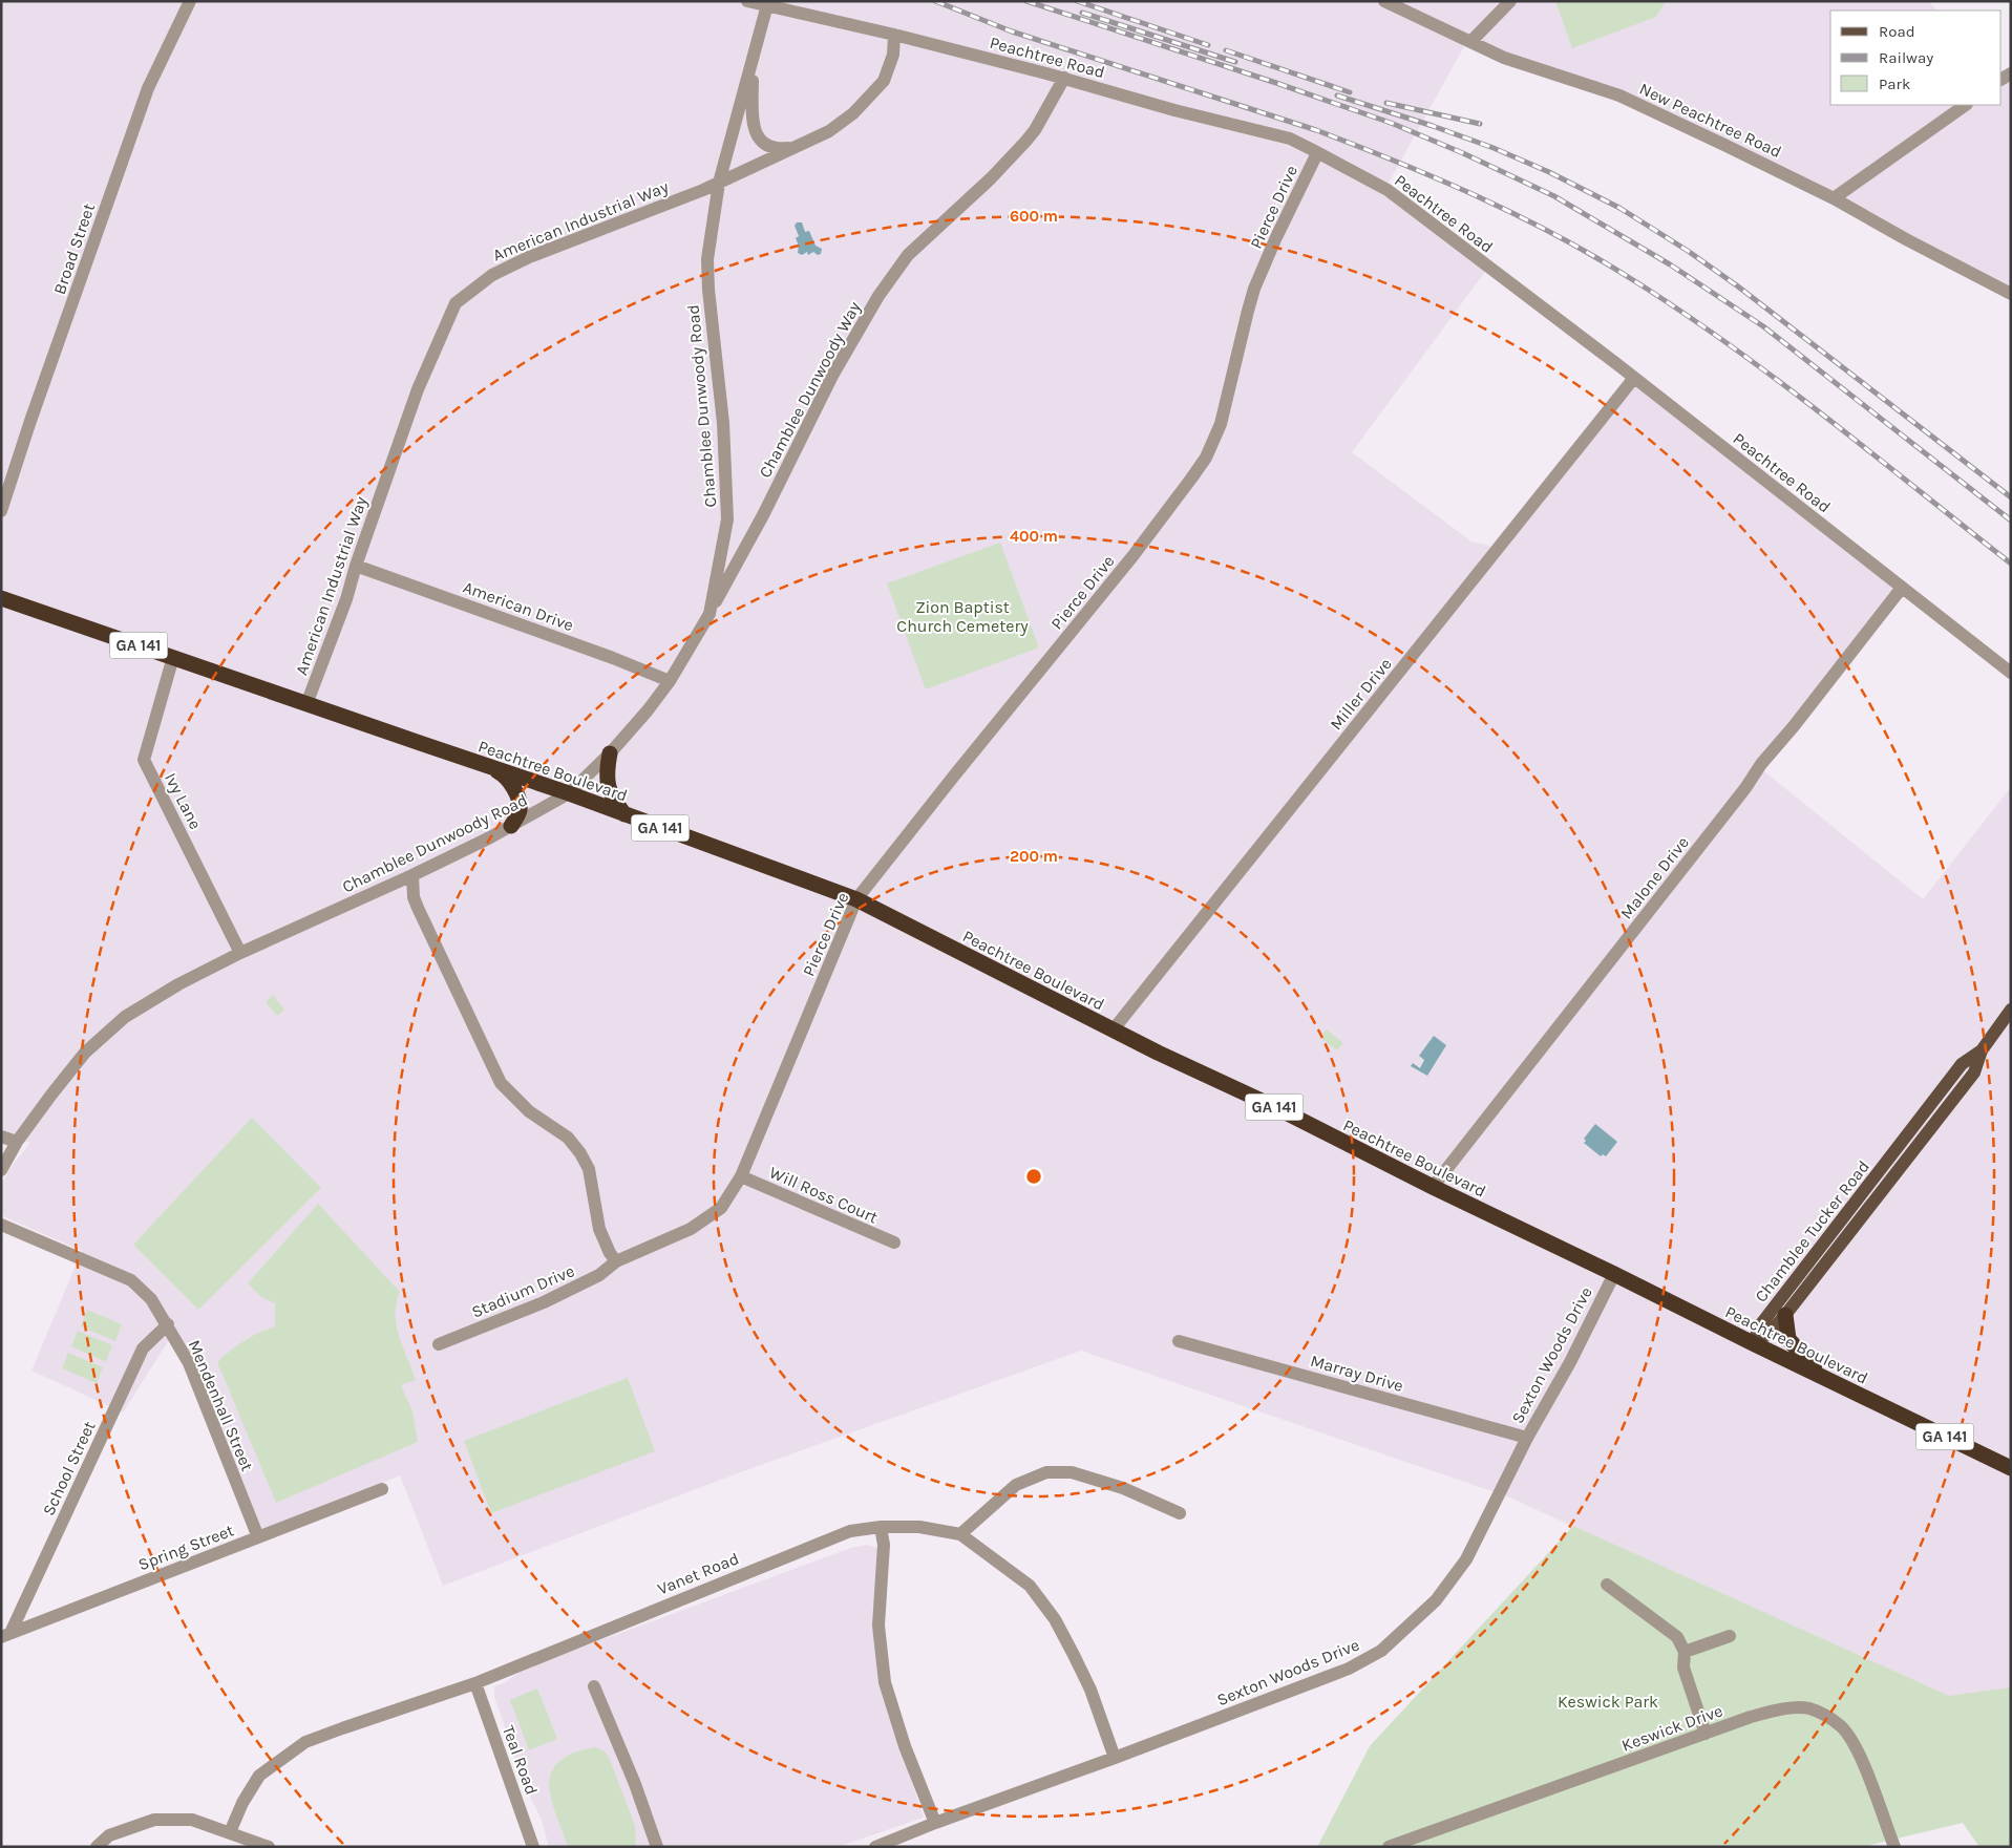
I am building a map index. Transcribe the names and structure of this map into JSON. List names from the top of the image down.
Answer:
{
  "streets": {
    "highway": ["GA 141", "Peachtree Boulevard"],
    "main road": ["Chamblee Tucker Road"],
    "street": [
      "Peachtree Road",
      "New Peachtree Road",
      "Pierce Drive",
      "American Industrial Way",
      "Broad Street",
      "Chamblee Dunwoody Way",
      "Chamblee Dunwoody Road",
      "American Drive",
      "Miller Drive",
      "Ivy Lane",
      "Malone Drive",
      "Will Ross Court",
      "Stadium Drive",
      "Sexton Woods Drive",
      "Marray Drive",
      "Mendenhall Street",
      "School Street",
      "Spring Street",
      "Vanet Road",
      "Keswick Drive",
      "Teal Road"
    ]
  },
  "crossings": [
    ["Peachtree Road", "Pierce Drive"],
    ["Peachtree Road", "American Industrial Way"],
    ["Peachtree Road", "Chamblee Dunwoody Way"],
    ["Peachtree Road", "Miller Drive"],
    ["Peachtree Road", "Malone Drive"],
    ["Pierce Drive", "Peachtree Boulevard"],
    ["Pierce Drive", "Will Ross Court"],
    ["Pierce Drive", "Stadium Drive"],
    ["American Industrial Way", "Chamblee Dunwoody Road"],
    ["American Industrial Way", "American Drive"],
    ["American Industrial Way", "Peachtree Boulevard"],
    ["Chamblee Dunwoody Way", "Chamblee Dunwoody Road"],
    ["Chamblee Dunwoody Road", "American Drive"],
    ["Chamblee Dunwoody Road", "Peachtree Boulevard"],
    ["Chamblee Dunwoody Road", "Ivy Lane"],
    ["Miller Drive", "Peachtree Boulevard"],
    ["Peachtree Boulevard", "Ivy Lane"],
    ["Peachtree Boulevard", "Malone Drive"],
    ["Peachtree Boulevard", "Chamblee Tucker Road"],
    ["Peachtree Boulevard", "Sexton Woods Drive"],
    ["Sexton Woods Drive", "Marray Drive"],
    ["Sexton Woods Drive", "Vanet Road"],
    ["Mendenhall Street", "School Street"],
    ["Mendenhall Street", "Spring Street"],
    ["School Street", "Spring Street"],
    ["Vanet Road", "Teal Road"]
  ],
  "parks": ["Zion Baptist Church Cemetery", "Keswick Park"],
  "legend": ["Road", "Railway", "Park"],
  "rings": ["600 m", "400 m", "200 m"]
}
